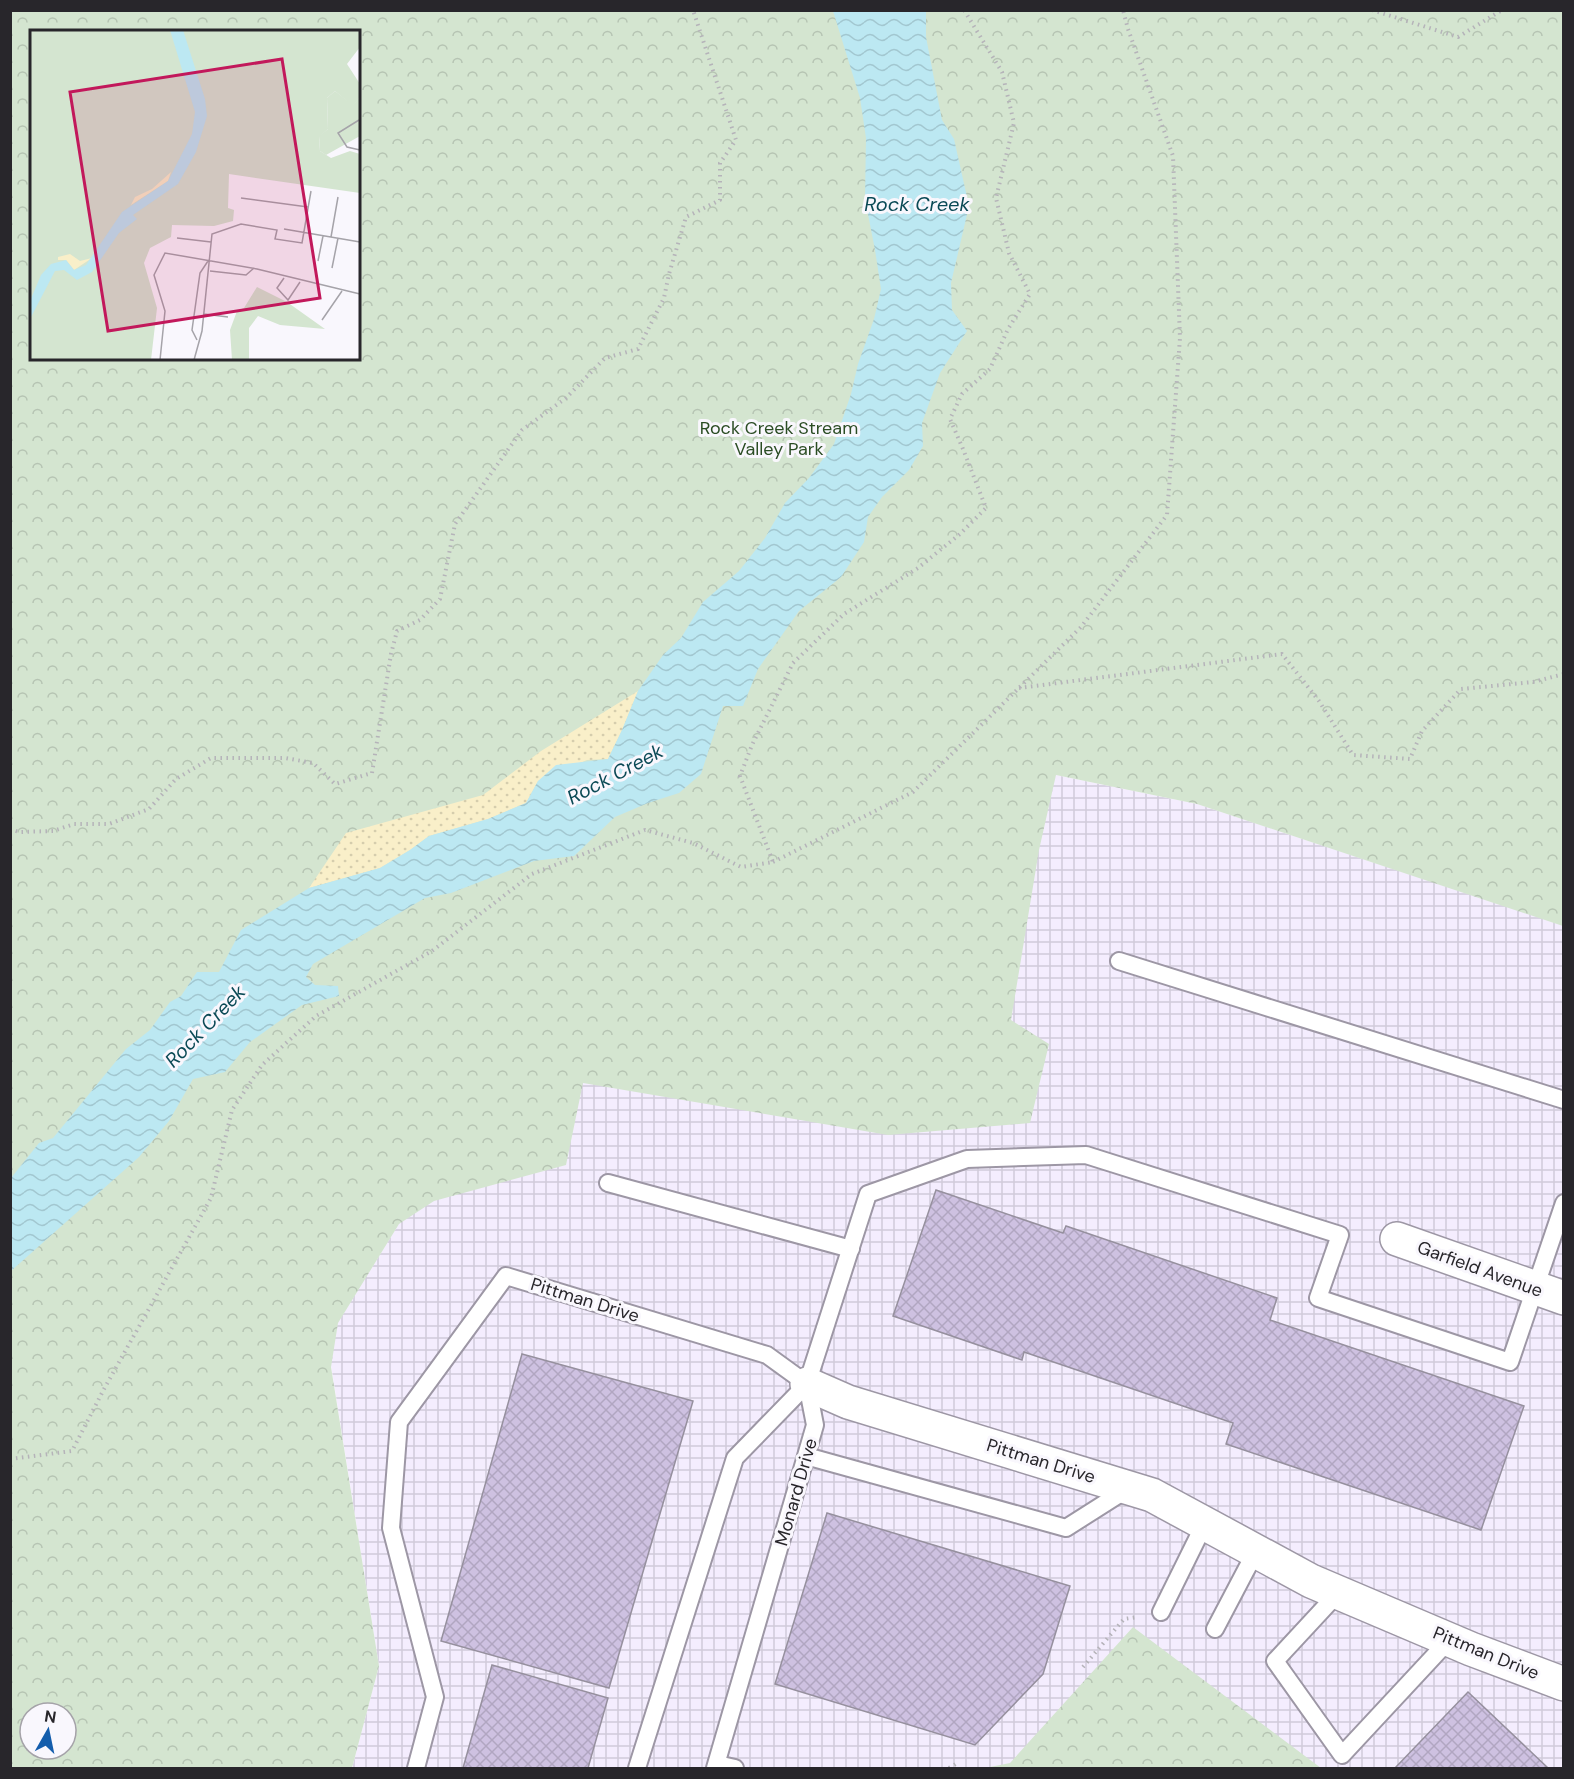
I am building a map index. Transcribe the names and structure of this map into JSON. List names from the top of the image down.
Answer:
{
  "streets": {
    "street": ["Garfield Avenue", "Pittman Drive"],
    "lane": ["Monard Drive"]
  },
  "crossings": [
    ["Pittman Drive", "Monard Drive"]
  ],
  "water": ["Rock Creek"],
  "parks": ["Rock Creek Stream Valley Park"],
  "north": "top"
}
